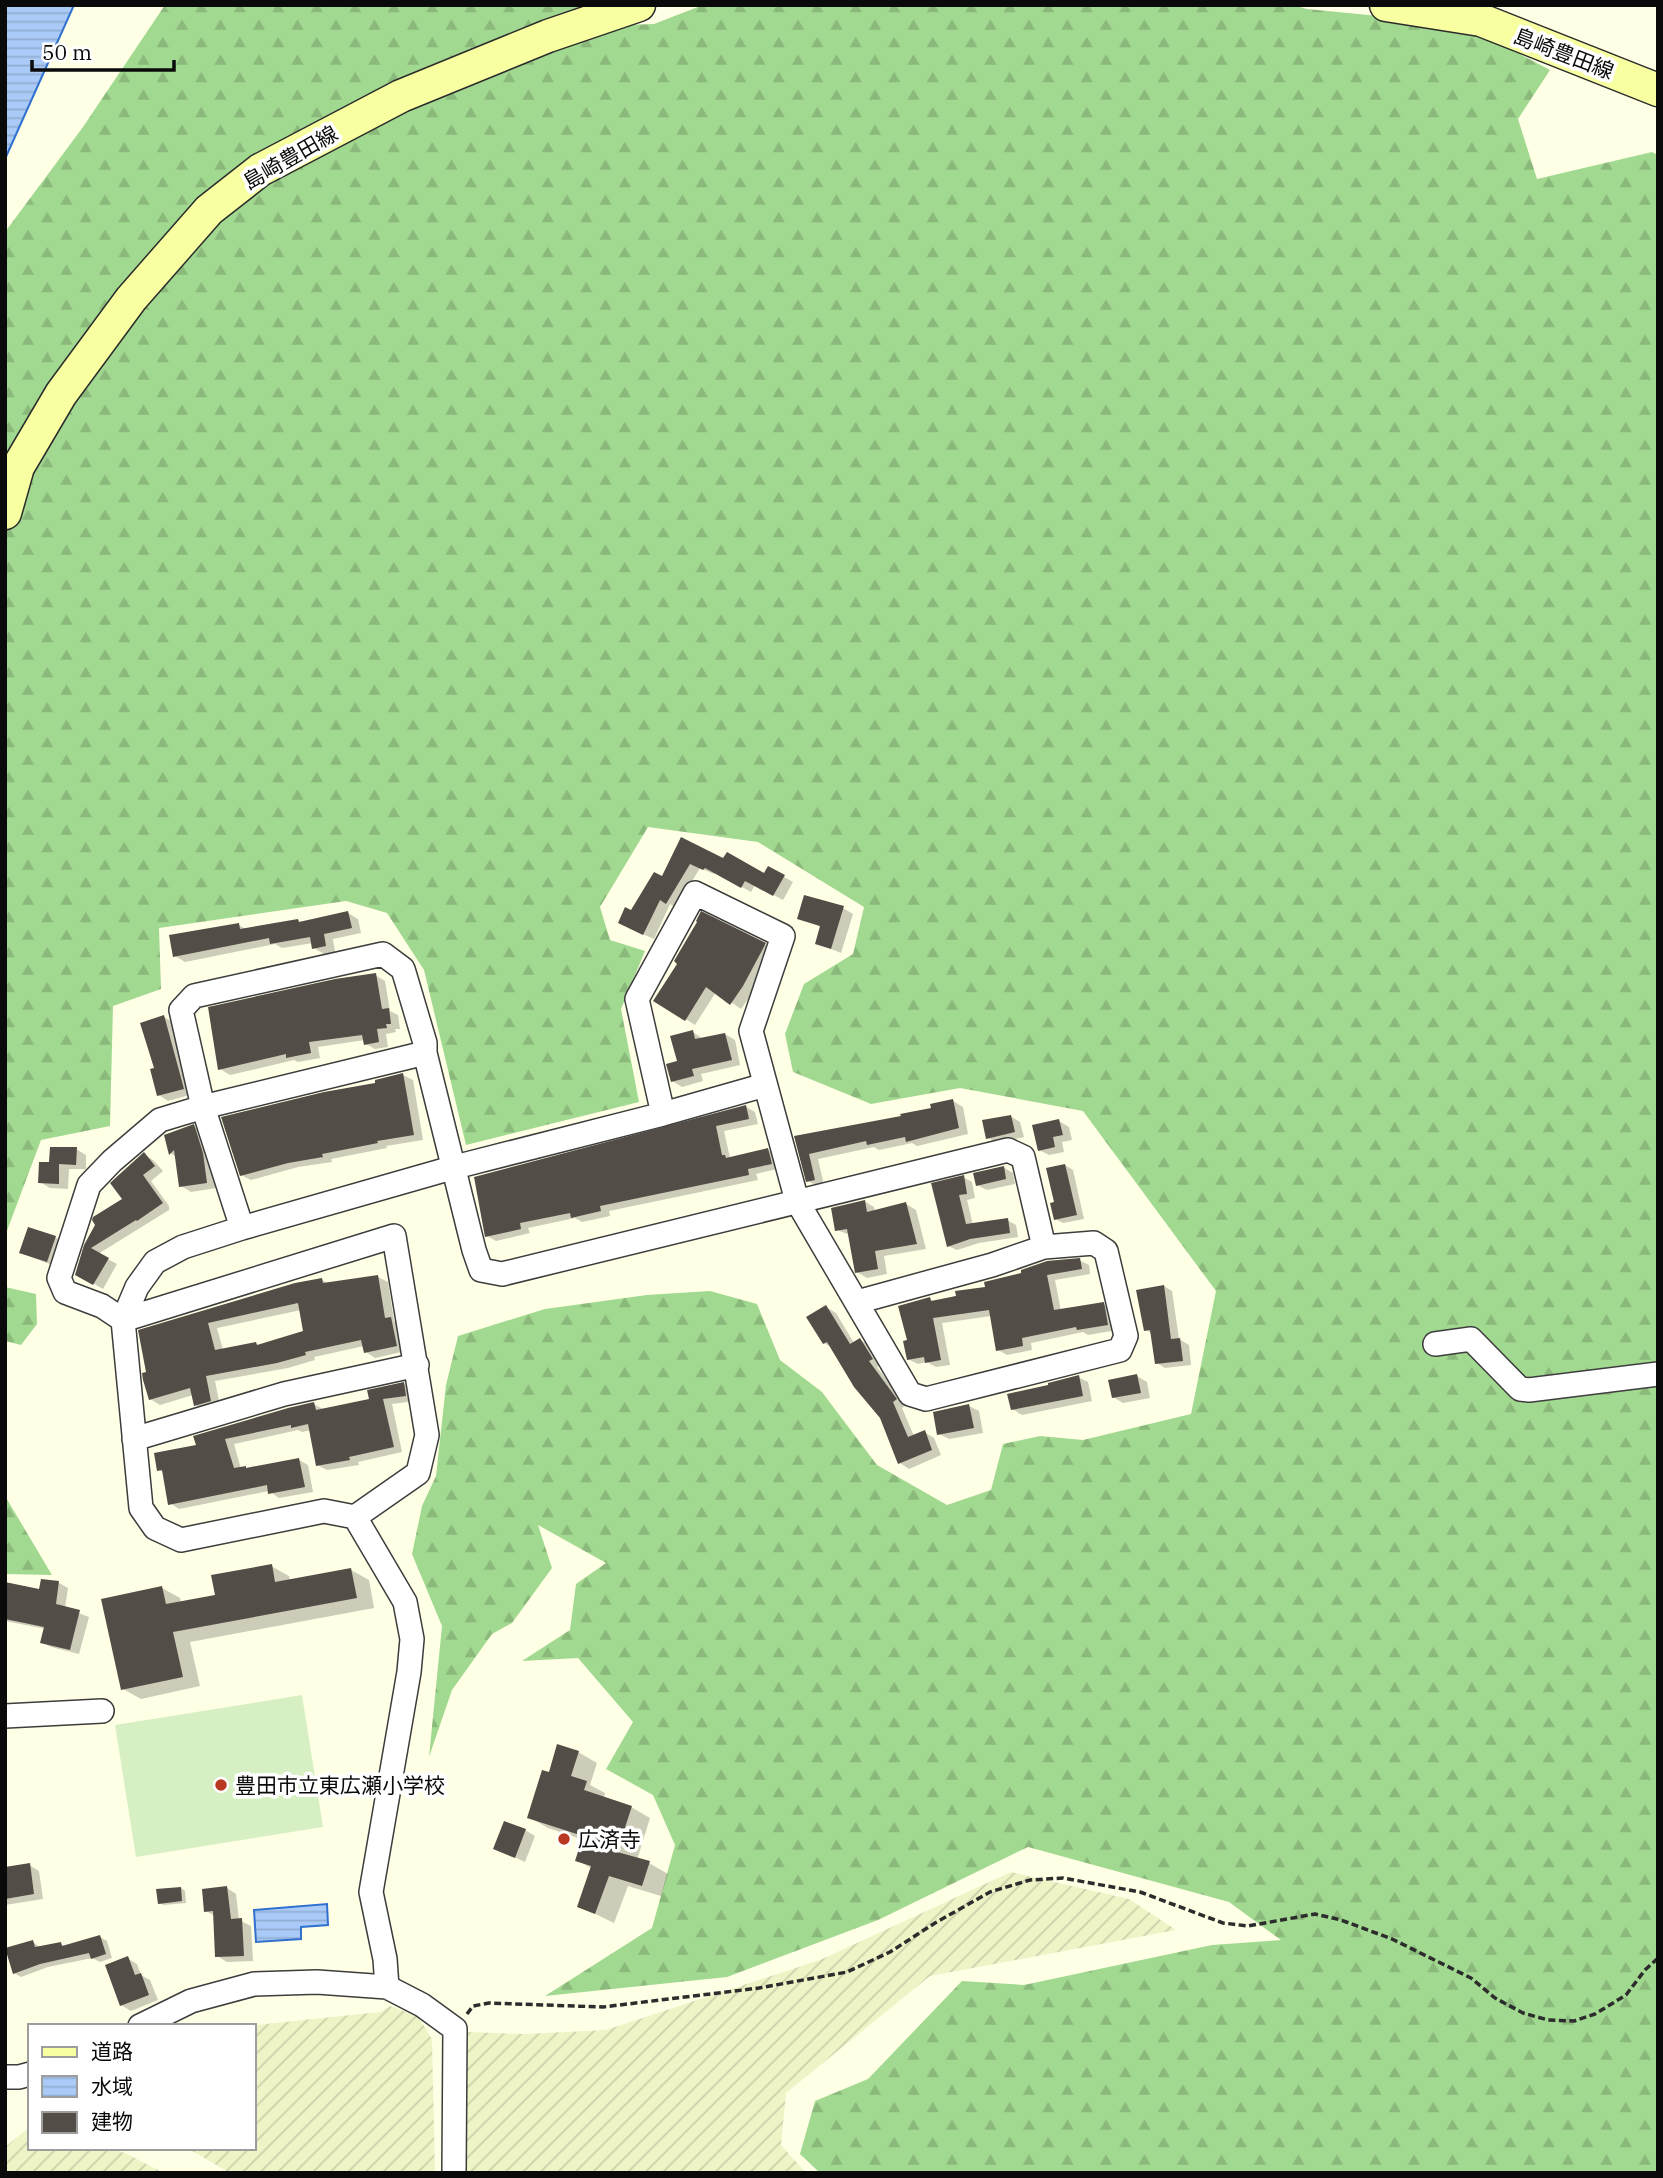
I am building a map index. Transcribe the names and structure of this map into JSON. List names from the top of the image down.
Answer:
{
  "streets": {
    "main road": ["島崎豊田線"]
  },
  "places": ["豊田市立東広瀬小学校", "広済寺"],
  "legend": ["道路", "水域", "建物"],
  "scale_bar": "50 m"
}
